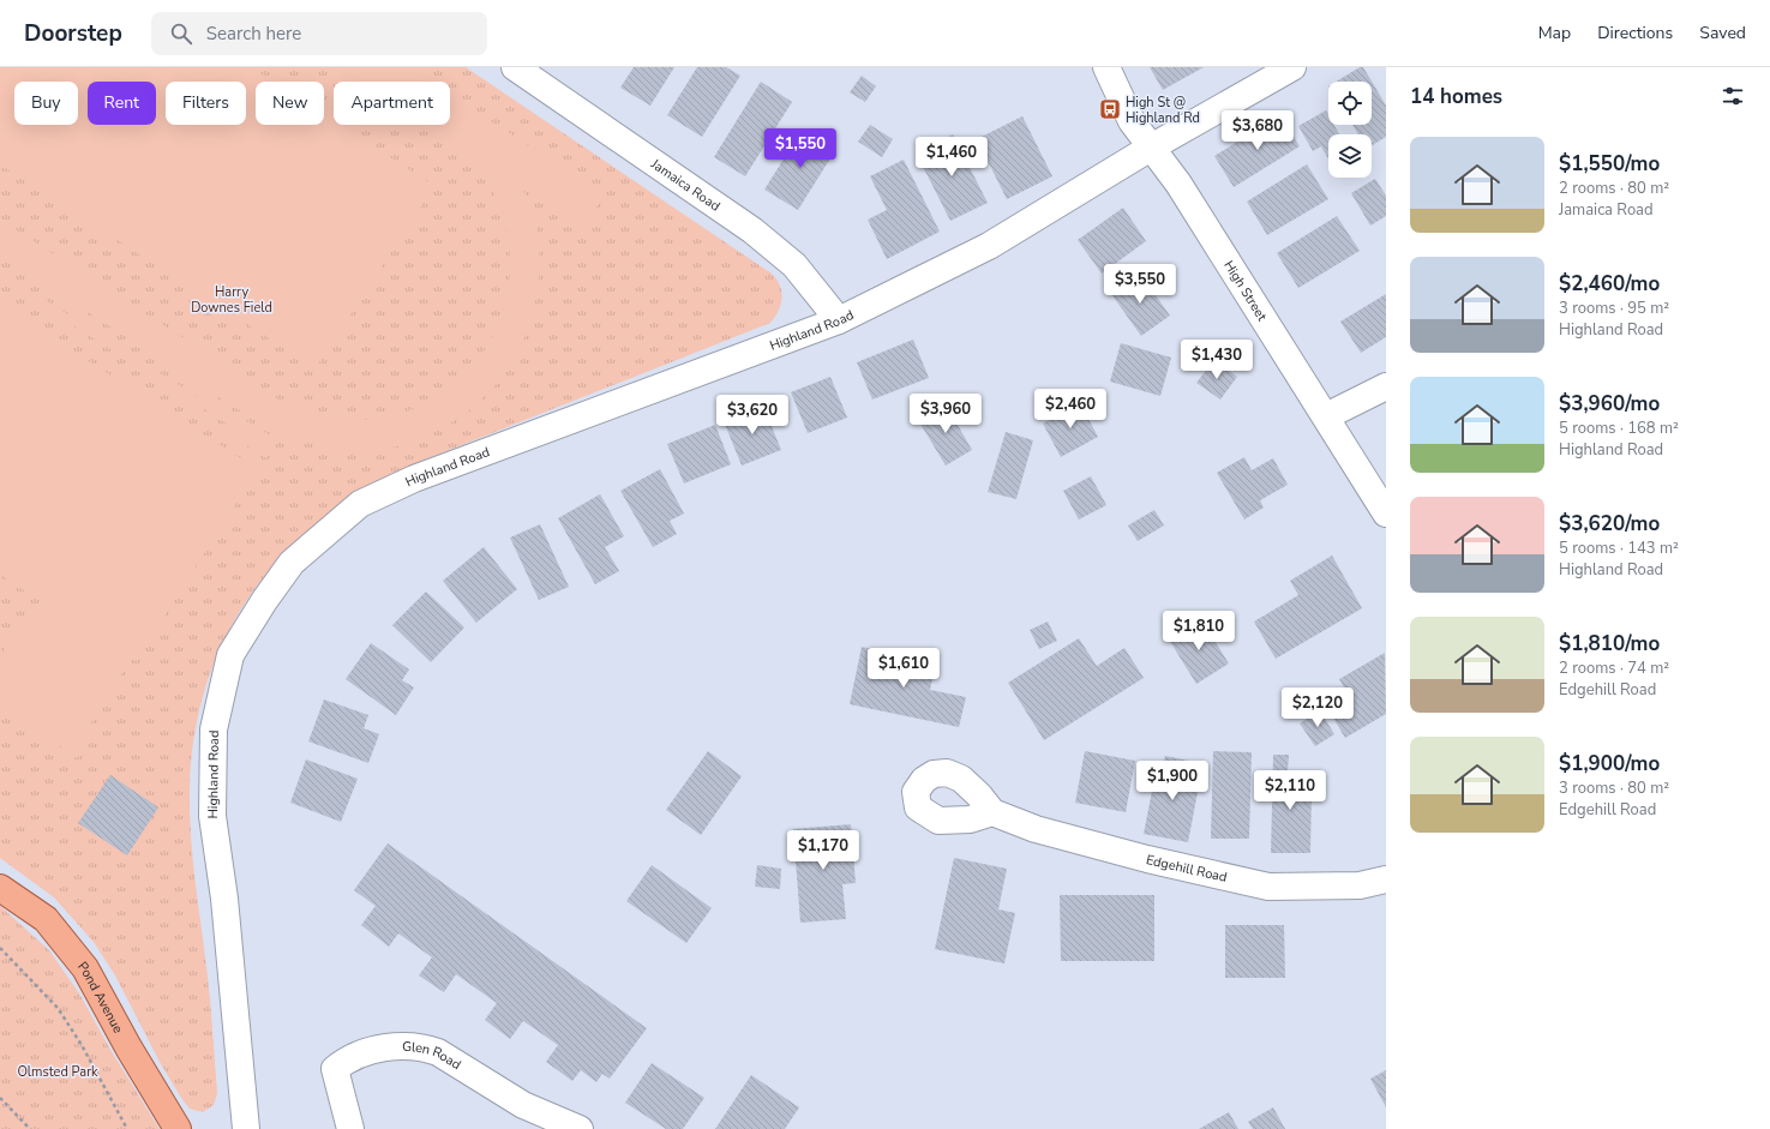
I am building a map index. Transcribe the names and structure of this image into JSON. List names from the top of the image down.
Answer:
{
  "streets": {
    "main road": ["Pond Avenue"],
    "street": [
      "Jamaica Road",
      "High Street",
      "Highland Road",
      "Edgehill Road",
      "Glen Road"
    ]
  },
  "crossings": [
    ["Jamaica Road", "Highland Road"],
    ["High Street", "Highland Road"]
  ],
  "parks": ["Harry Downes Field", "Olmsted Park"],
  "places": {
    "bus stop": ["High St @ Highland Rd"]
  },
  "page": {
    "header": "Doorstep",
    "search": "Search here",
    "nav": ["Map", "Directions", "Saved"],
    "heading": "14 homes",
    "chip": [
      "Buy",
      "Rent",
      "Filters",
      "New",
      "Apartment"
    ],
    "price": [
      "$3,680",
      "$1,550",
      "$1,460",
      "$3,550",
      "$1,430",
      "$2,460",
      "$3,960",
      "$3,620",
      "$1,810",
      "$1,610",
      "$2,120",
      "$1,900",
      "$2,110",
      "$1,170"
    ],
    "list": [
      {
        "name": "$1,550/mo",
        "note": "2 rooms · 80 m² · Jamaica Road"
      },
      {
        "name": "$2,460/mo",
        "note": "3 rooms · 95 m² · Highland Road"
      },
      {
        "name": "$3,960/mo",
        "note": "5 rooms · 168 m² · Highland Road"
      },
      {
        "name": "$3,620/mo",
        "note": "5 rooms · 143 m² · Highland Road"
      },
      {
        "name": "$1,810/mo",
        "note": "2 rooms · 74 m² · Edgehill Road"
      },
      {
        "name": "$1,900/mo",
        "note": "3 rooms · 80 m² · Edgehill Road"
      }
    ]
  }
}
